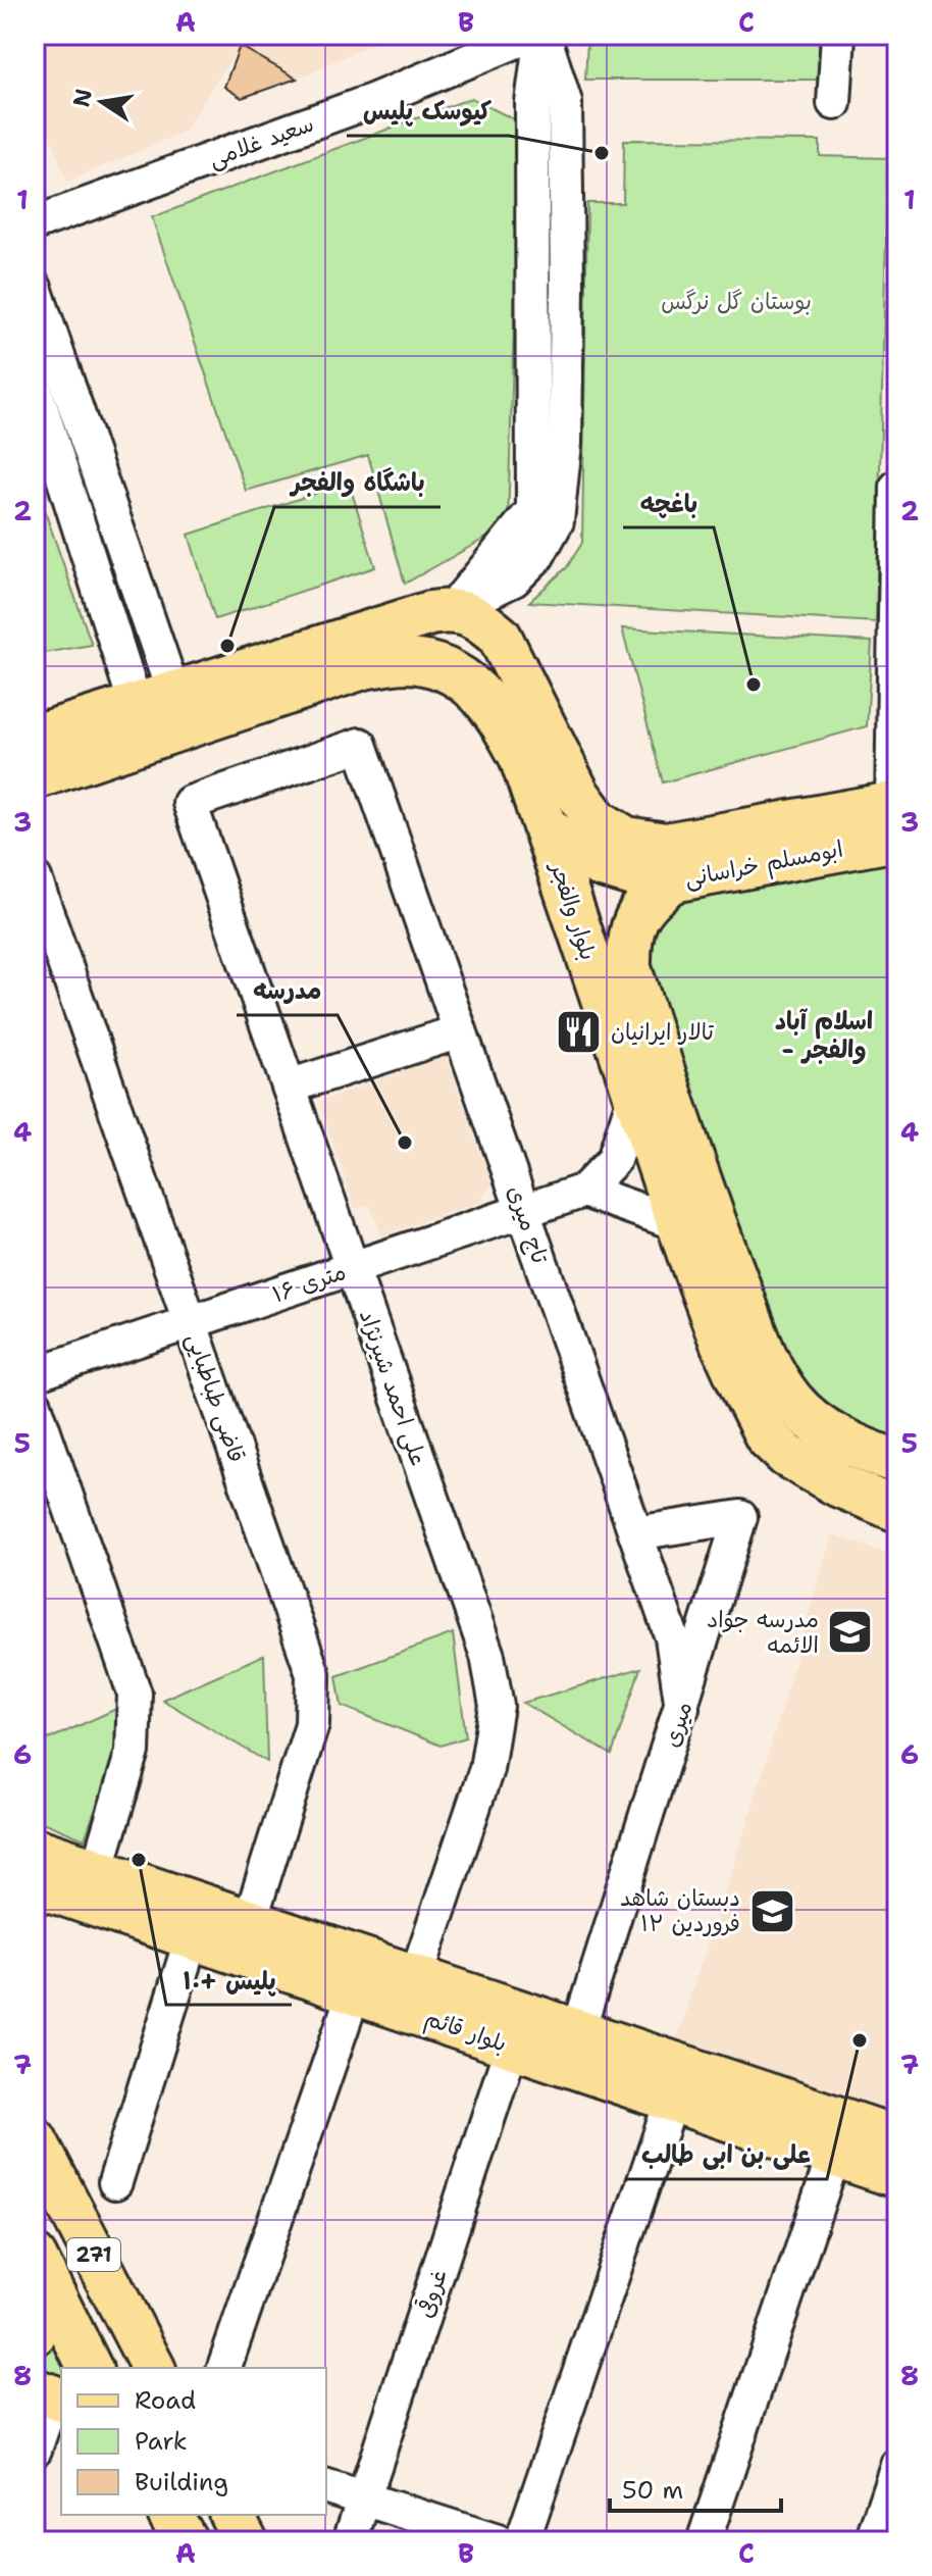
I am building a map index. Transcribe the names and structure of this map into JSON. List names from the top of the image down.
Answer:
{
  "streets": {
    "main road": [
      "ابومسلم خراسانی",
      "بلوار والفجر",
      "بلوار قائم",
      "271"
    ],
    "street": [
      "سعید غلامی",
      "تاج میری",
      "۱۶ متری",
      "علی احمد شیرنژاد",
      "قاضی طباطبایی",
      "میری",
      "غروقی"
    ]
  },
  "crossings": [
    ["ابومسلم خراسانی", "بلوار والفجر"],
    ["تاج میری", "۱۶ متری"],
    ["تاج میری", "علی احمد شیرنژاد"],
    ["تاج میری", "میری"],
    ["۱۶ متری", "علی احمد شیرنژاد"],
    ["۱۶ متری", "قاضی طباطبایی"],
    ["علی احمد شیرنژاد", "بلوار قائم"],
    ["قاضی طباطبایی", "بلوار قائم"],
    ["میری", "بلوار قائم"],
    ["بلوار قائم", "غروقی"]
  ],
  "districts": ["اسلام آباد - والفجر"],
  "parks": ["بوستان گل نرگس"],
  "places": {
    "other": [
      "کیوسک پلیس",
      "باشگاه والفجر",
      "باغچه",
      "مدرسه",
      "پلیس +۱۰",
      "علی بن ابی طالب"
    ],
    "restaurant": ["تالار ایرانیان"],
    "school or university": ["مدرسه جواد الائمه", "دبستان شاهد ۱۲ فروردین"]
  },
  "legend": ["Road", "Park", "Building"],
  "scale_bar": "50 m",
  "north": "left",
  "grid": {
    "columns": ["A", "B", "C"],
    "rows": [
      "1",
      "2",
      "3",
      "4",
      "5",
      "6",
      "7",
      "8"
    ]
  }
}
